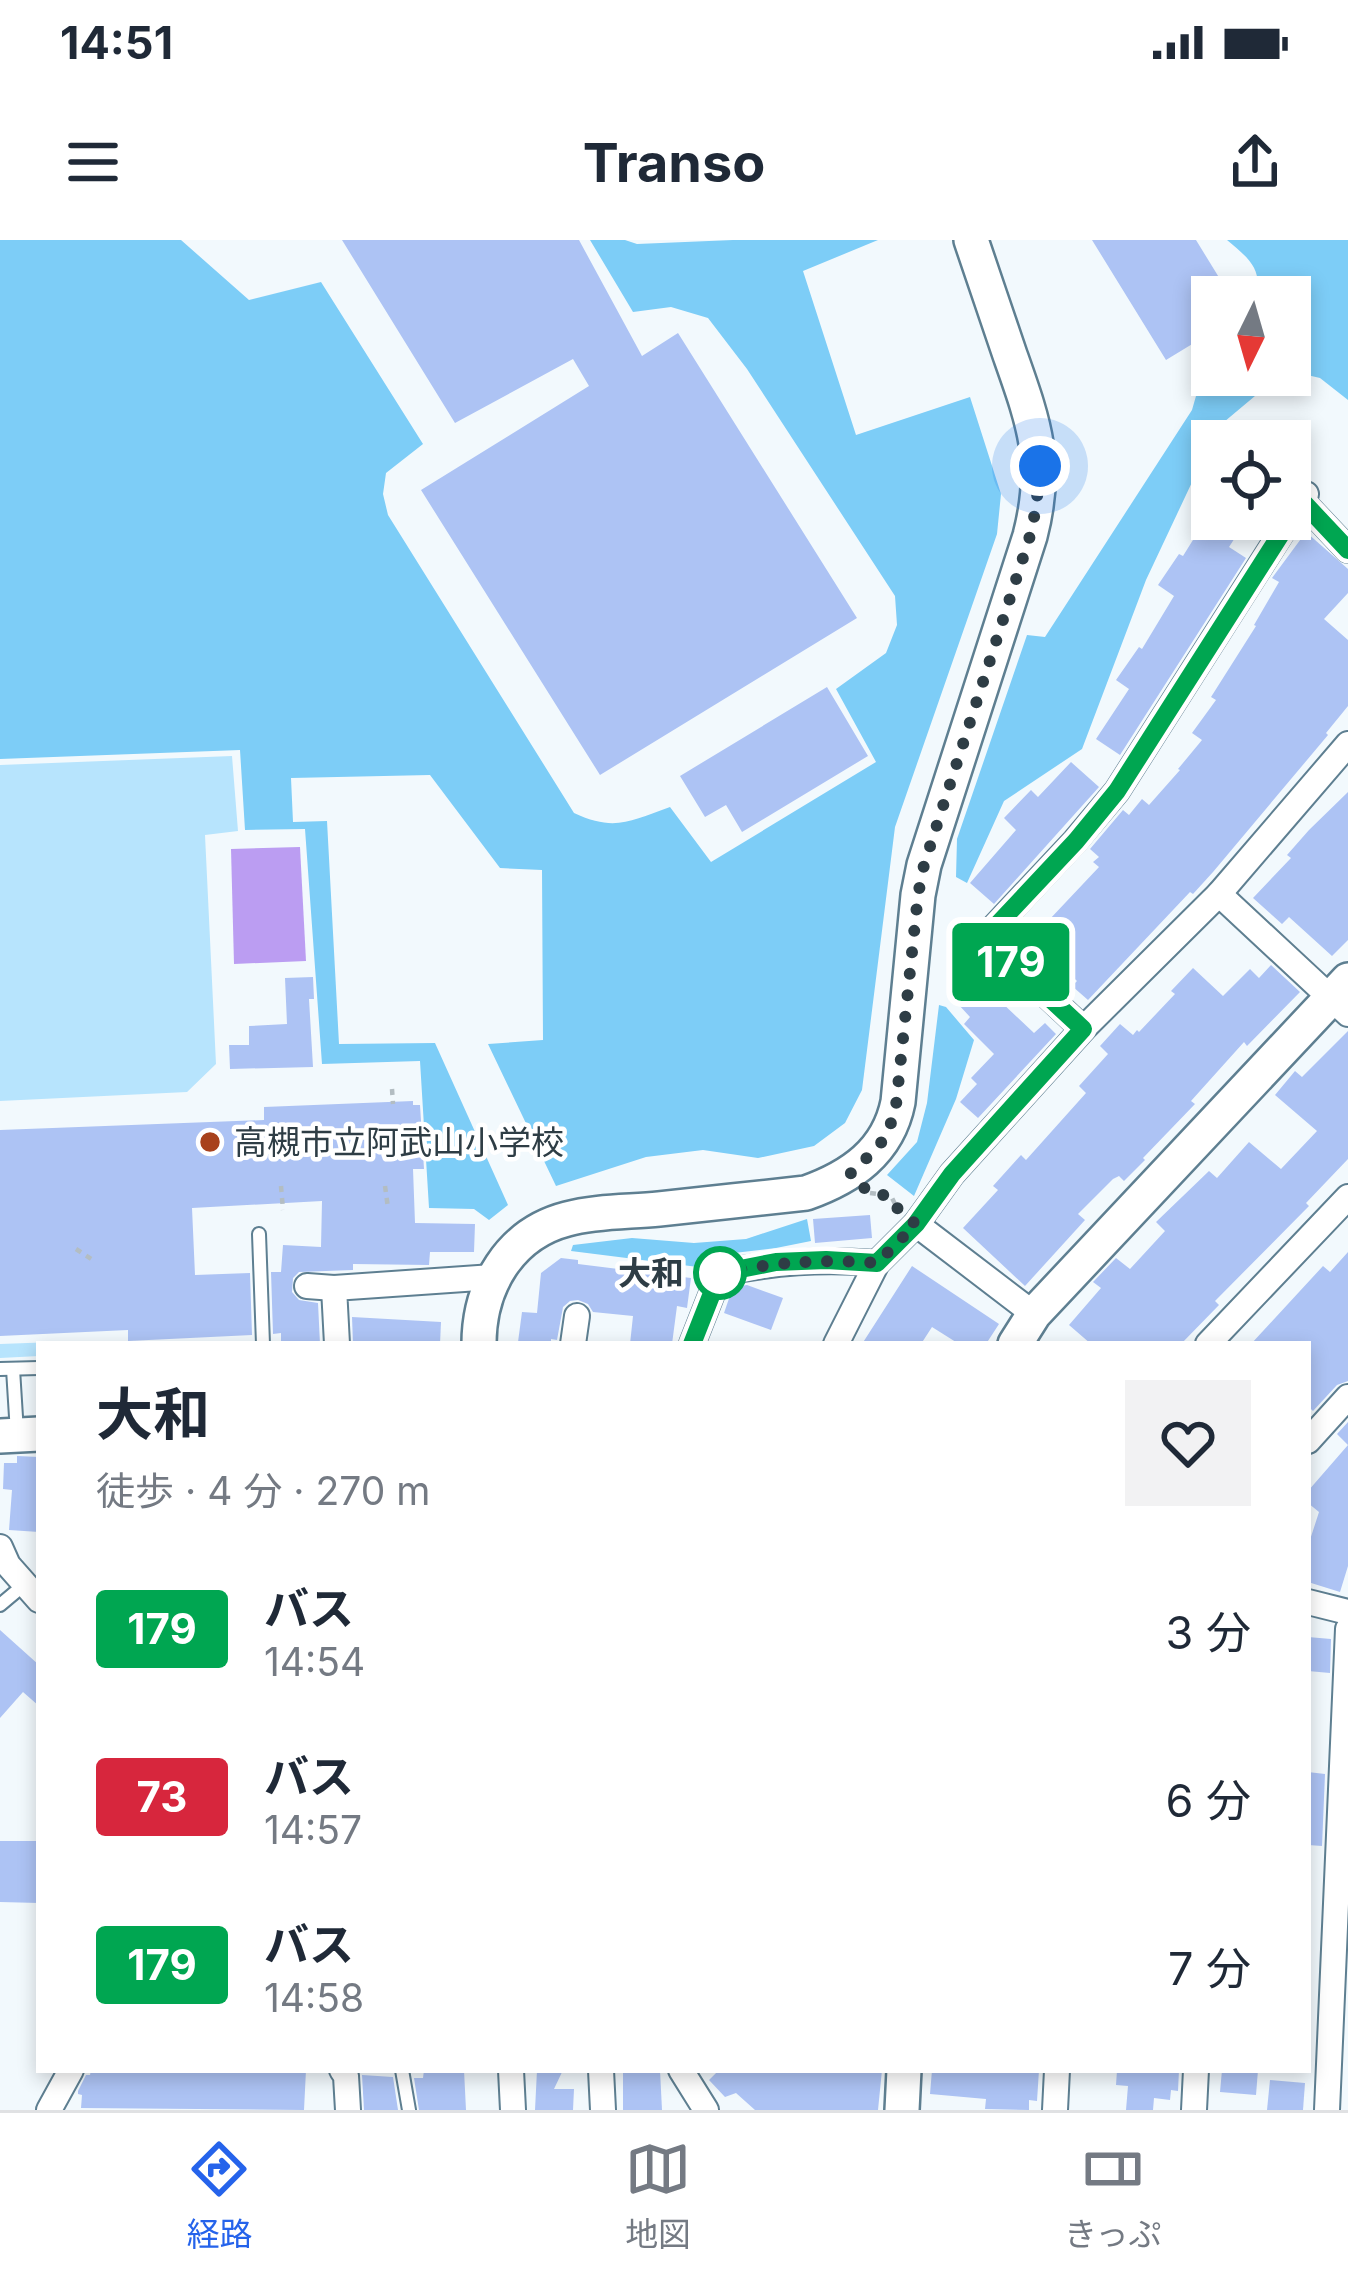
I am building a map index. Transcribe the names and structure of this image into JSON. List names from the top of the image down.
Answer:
{
  "places": ["高槻市立阿武山小学校", "大和"],
  "lines": ["bus line 179"],
  "north": "bottom",
  "page": {
    "status": "14:51",
    "header": "Transo",
    "on_map": "179",
    "heading": ["大和", "徒歩 · 4 分 · 270 m"],
    "list": [
      {
        "mark": "179",
        "name": "バス",
        "note": "14:54",
        "value": "3 分"
      },
      {
        "mark": "73",
        "name": "バス",
        "note": "14:57",
        "value": "6 分"
      },
      {
        "mark": "179",
        "name": "バス",
        "note": "14:58",
        "value": "7 分"
      }
    ],
    "tabs": ["経路", "地図", "きっぷ"]
  }
}
